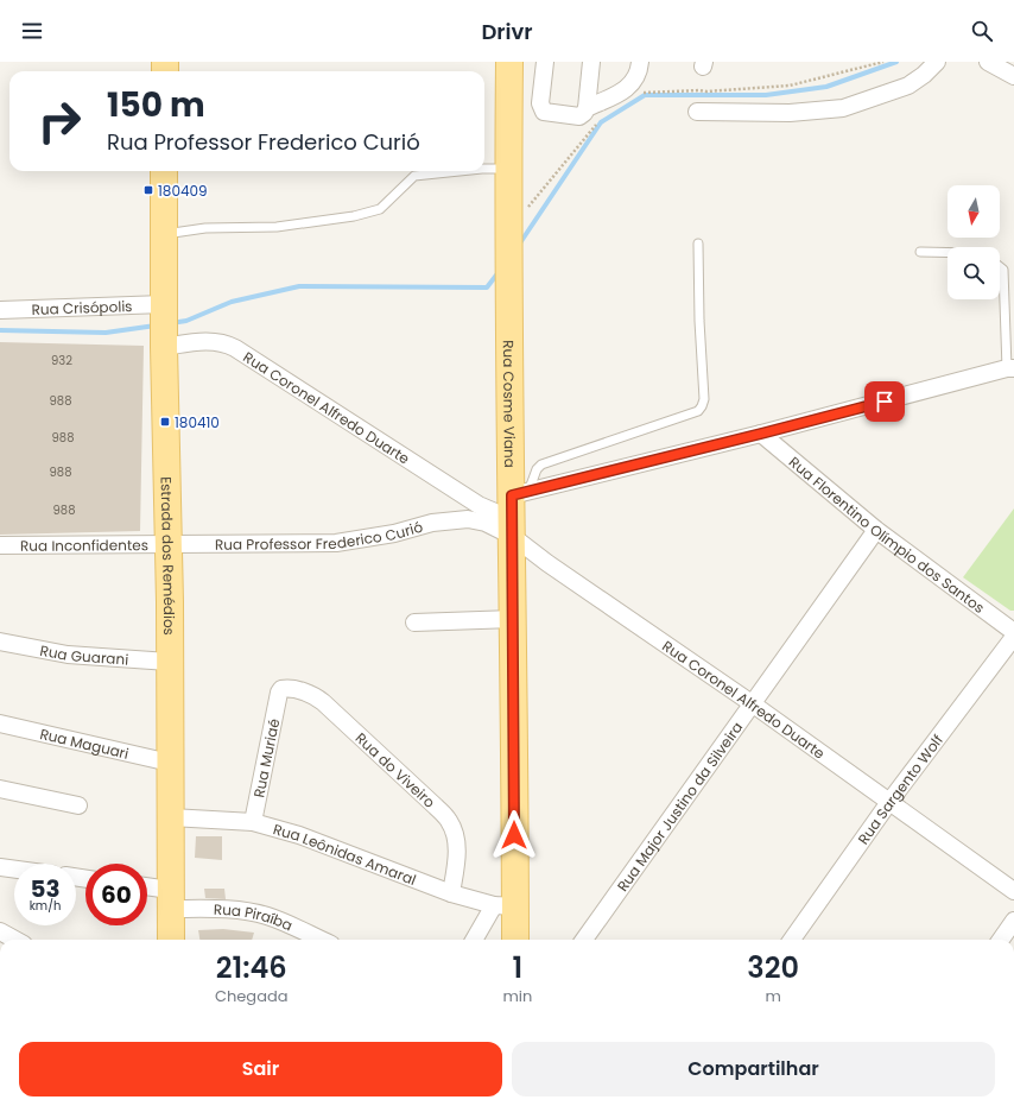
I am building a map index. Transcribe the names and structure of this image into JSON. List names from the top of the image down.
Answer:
{
  "streets": {
    "main road": ["Rua Cosme Viana", "Estrada dos Remédios"],
    "street": [
      "Rua Crisópolis",
      "Rua Coronel Alfredo Duarte",
      "Rua Professor Frederico Curió",
      "Rua Florentino Olímpio dos Santos",
      "Rua Inconfidentes",
      "Rua Guarani",
      "Rua Maguari",
      "Rua Muriaé",
      "Rua do Viveiro",
      "Rua Sargento Wolf",
      "Rua Major Justino da Silveira",
      "Rua Leônidas Amaral",
      "Rua Piraíba"
    ]
  },
  "crossings": [
    ["Rua Crisópolis", "Estrada dos Remédios"],
    ["Rua Cosme Viana", "Rua Coronel Alfredo Duarte"],
    ["Rua Cosme Viana", "Rua Leônidas Amaral"],
    ["Rua Coronel Alfredo Duarte", "Rua Professor Frederico Curió"],
    ["Rua Coronel Alfredo Duarte", "Estrada dos Remédios"],
    ["Rua Coronel Alfredo Duarte", "Rua Sargento Wolf"],
    ["Rua Coronel Alfredo Duarte", "Rua Major Justino da Silveira"],
    ["Rua Professor Frederico Curió", "Rua Inconfidentes"],
    ["Rua Professor Frederico Curió", "Estrada dos Remédios"],
    ["Rua Florentino Olímpio dos Santos", "Rua Major Justino da Silveira"],
    ["Rua Inconfidentes", "Estrada dos Remédios"],
    ["Estrada dos Remédios", "Rua Guarani"],
    ["Estrada dos Remédios", "Rua Maguari"],
    ["Estrada dos Remédios", "Rua Leônidas Amaral"],
    ["Estrada dos Remédios", "Rua Piraíba"],
    ["Rua Muriaé", "Rua do Viveiro"],
    ["Rua Muriaé", "Rua Leônidas Amaral"],
    ["Rua do Viveiro", "Rua Leônidas Amaral"]
  ],
  "places": {
    "transit": ["180409", "180410"]
  },
  "house_numbers": [
    "932",
    "988",
    "988",
    "988",
    "988"
  ],
  "north": "bottom",
  "page": {
    "header": "Drivr",
    "turn": ["150 m", "Rua Professor Frederico Curió"],
    "speed": "53 km/h",
    "limit": "60",
    "eta": [
      "21:46",
      "Chegada",
      "1",
      "min",
      "320",
      "m"
    ],
    "buttons": ["Sair", "Compartilhar"]
  }
}
